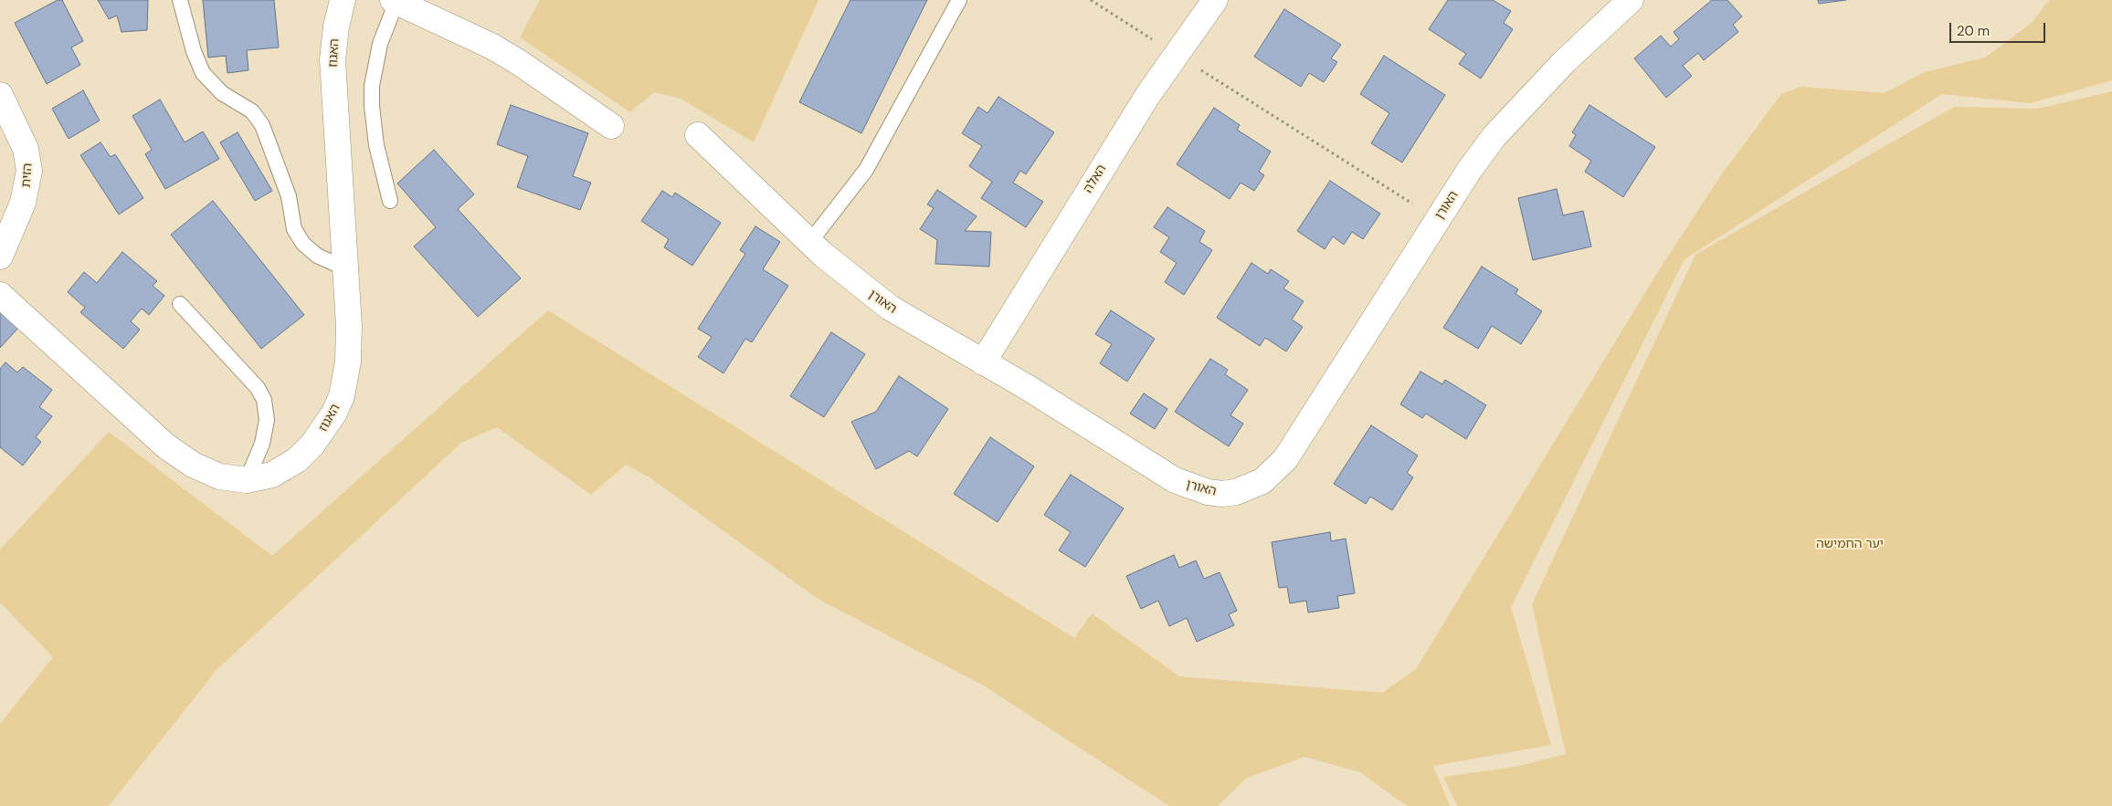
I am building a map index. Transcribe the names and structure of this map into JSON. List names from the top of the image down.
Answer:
{
  "streets": {
    "street": [
      "האגוז",
      "הזית",
      "האלה",
      "האורן"
    ]
  },
  "crossings": [
    ["האלה", "האורן"]
  ],
  "parks": ["יער החמישה"],
  "scale_bar": "20 m"
}
